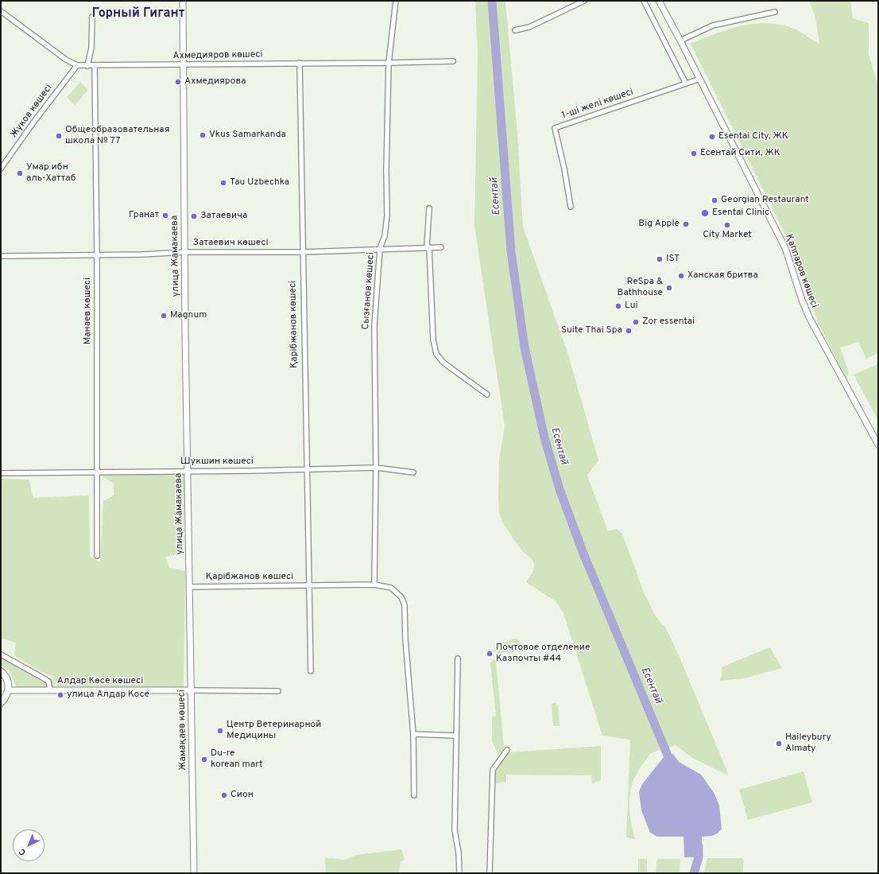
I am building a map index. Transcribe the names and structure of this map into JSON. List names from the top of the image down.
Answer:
{
  "streets": {
    "street": [
      "Ахмедияров көшесі",
      "1-ші желі көшесі",
      "Жуков көшесі",
      "Затаевич көшесі",
      "улица Жамакаева",
      "Қаппаров көшесі",
      "Сызғанов көшесі",
      "Манаев көшесі",
      "Қарібжанов көшесі",
      "Шукшин көшесі",
      "Алдар Көсе көшесі",
      "Жамақаев көшесі"
    ]
  },
  "crossings": [
    ["Ахмедияров көшесі", "Жуков көшесі"],
    ["Ахмедияров көшесі", "улица Жамакаева"],
    ["Ахмедияров көшесі", "Сызғанов көшесі"],
    ["Ахмедияров көшесі", "Манаев көшесі"],
    ["Ахмедияров көшесі", "Қарібжанов көшесі"],
    ["Затаевич көшесі", "улица Жамакаева"],
    ["Затаевич көшесі", "Сызғанов көшесі"],
    ["Затаевич көшесі", "Манаев көшесі"],
    ["Затаевич көшесі", "Қарібжанов көшесі"],
    ["улица Жамакаева", "Қарібжанов көшесі"],
    ["улица Жамакаева", "Шукшин көшесі"],
    ["улица Жамакаева", "Жамақаев көшесі"],
    ["Сызғанов көшесі", "Қарібжанов көшесі"],
    ["Сызғанов көшесі", "Шукшин көшесі"],
    ["Манаев көшесі", "Шукшин көшесі"],
    ["Қарібжанов көшесі", "Шукшин көшесі"],
    ["Қарібжанов көшесі", "Жамақаев көшесі"],
    ["Алдар Көсе көшесі", "Жамақаев көшесі"]
  ],
  "districts": ["Горный Гигант"],
  "water": ["Есентай"],
  "places": [
    "Ахмедиярова",
    "Vkus Samarkanda",
    "Общеобразовательная школа № 77",
    "Esentai City, ЖК",
    "Есентай Сити, ЖК",
    "Умар ибн аль-Хаттаб",
    "Tau Uzbechka",
    "Georgian Restaurant",
    "Esentai Clinic",
    "Гранат",
    "Затаевича",
    "Big Apple",
    "City Market",
    "IST",
    "Ханская бритва",
    "ReSpa & Bathhouse",
    "Lui",
    "Magnum",
    "Zor essentai",
    "Suite Thai Spa",
    "Почтовое отделение Казпочты #44",
    "улица Алдар Косе",
    "Центр Ветеринарной Медицины",
    "Haileybury Almaty",
    "Du-re korean mart",
    "Сион"
  ],
  "north": "bottom left"
}
